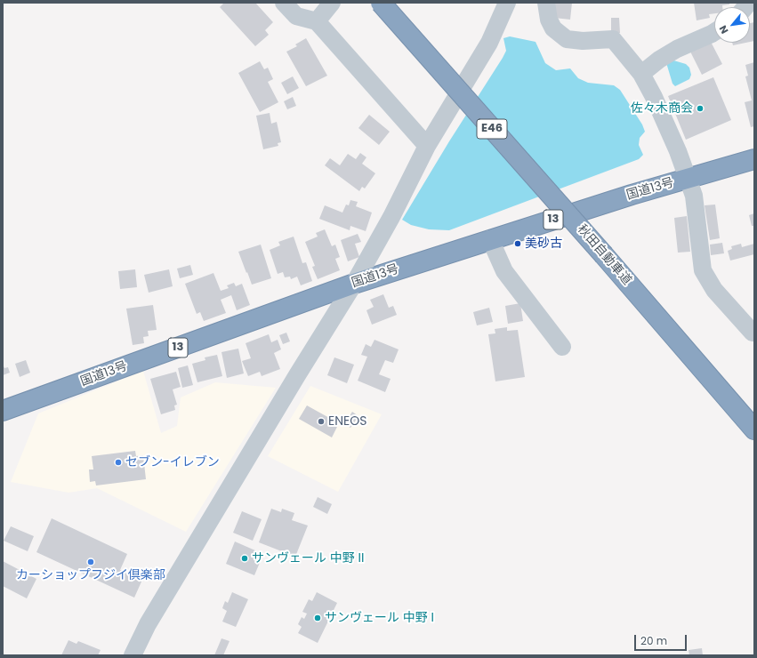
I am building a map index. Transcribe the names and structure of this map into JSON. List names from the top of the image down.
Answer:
{
  "streets": {
    "highway": [
      "E46",
      "国道13号",
      "13",
      "秋田自動車道"
    ]
  },
  "places": [
    "佐々木商会",
    "美砂古",
    "ENEOS",
    "セブン-イレブン",
    "サンヴェール 中野 II",
    "カーショップフジイ倶楽部",
    "サンヴェール 中野 I"
  ],
  "scale_bar": "20 m",
  "north": "bottom left"
}
